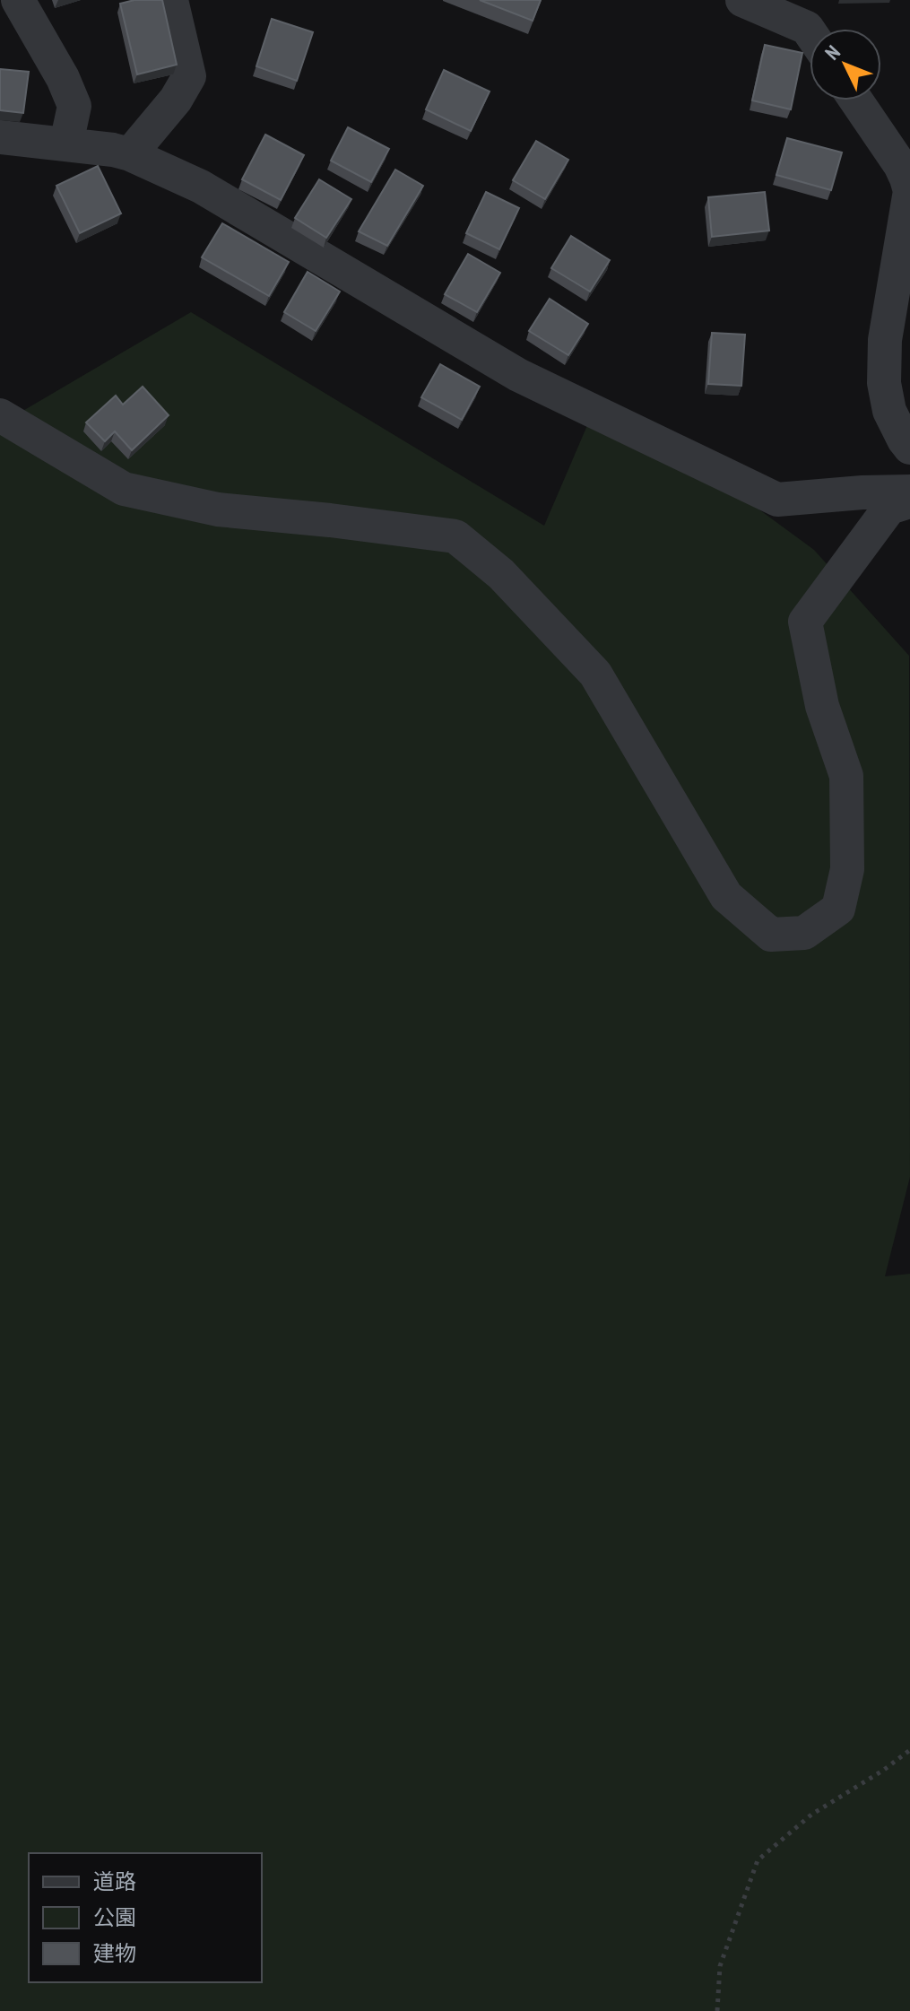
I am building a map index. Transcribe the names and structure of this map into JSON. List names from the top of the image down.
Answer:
{
  "legend": ["道路", "公園", "建物"],
  "north": "top left"
}
